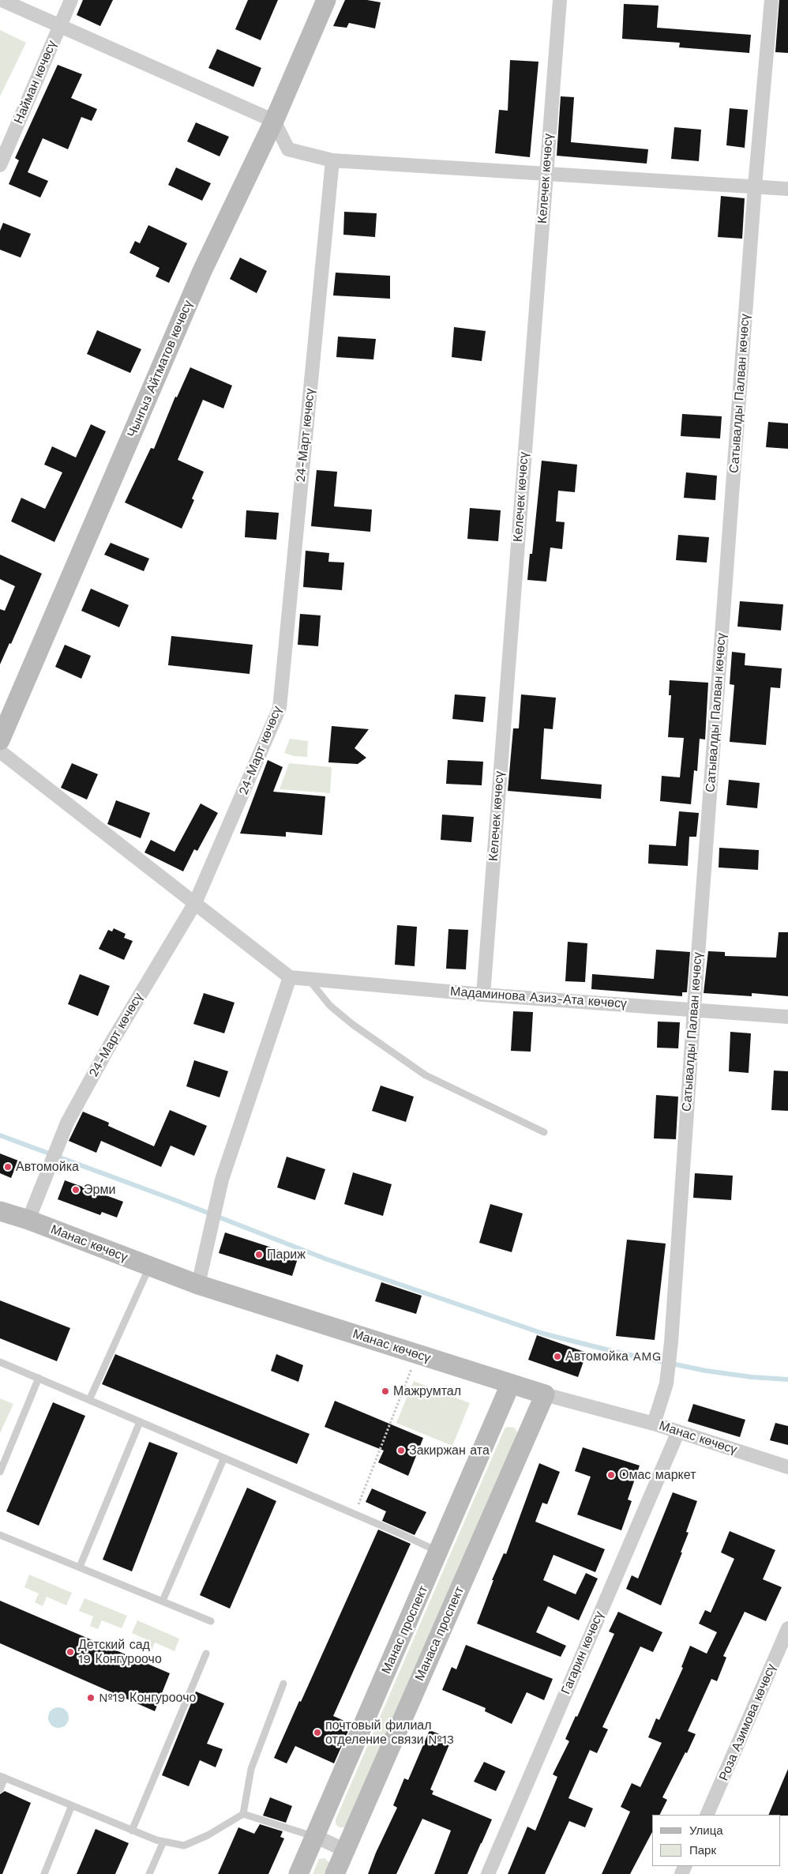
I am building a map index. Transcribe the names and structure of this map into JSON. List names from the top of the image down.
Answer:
{
  "streets": {
    "main road": [
      "Чынгыз Айтматов көчөсү",
      "Манас көчөсү",
      "Манас проспект",
      "Манаса проспект"
    ],
    "street": [
      "Найман көчөсү",
      "Келечек көчөсү",
      "Сатывалды Палван көчөсү",
      "24-Март көчөсү",
      "Мадаминова Азиз-Ата көчөсү",
      "Гагарин көчөсү",
      "Роза Азимова көчөсү"
    ]
  },
  "crossings": [
    ["Келечек көчөсү", "Мадаминова Азиз-Ата көчөсү"],
    ["Сатывалды Палван көчөсү", "Мадаминова Азиз-Ата көчөсү"],
    ["Сатывалды Палван көчөсү", "Манас көчөсү"],
    ["24-Март көчөсү", "Манас көчөсү"],
    ["Манас көчөсү", "Манас проспект"],
    ["Манас көчөсү", "Манаса проспект"],
    ["Манас көчөсү", "Гагарин көчөсү"]
  ],
  "places": [
    "Автомойка",
    "Эрми",
    "Париж",
    "Автомойка AMG",
    "Мажрумтал",
    "Закиржан ата",
    "Омас маркет",
    "Детский сад 19 Конгуроочо",
    "№19 Конгуроочо",
    "почтовый филиал отделение связи №13"
  ],
  "legend": ["Улица", "Парк"]
}
